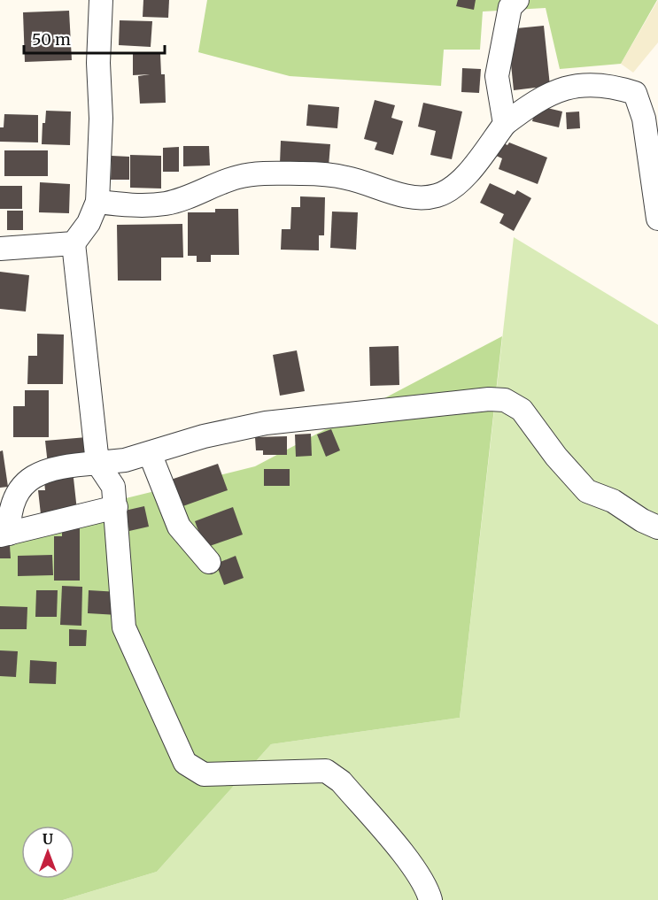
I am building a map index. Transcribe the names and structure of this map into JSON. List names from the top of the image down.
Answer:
{
  "scale_bar": "50 m",
  "north": "top"
}
